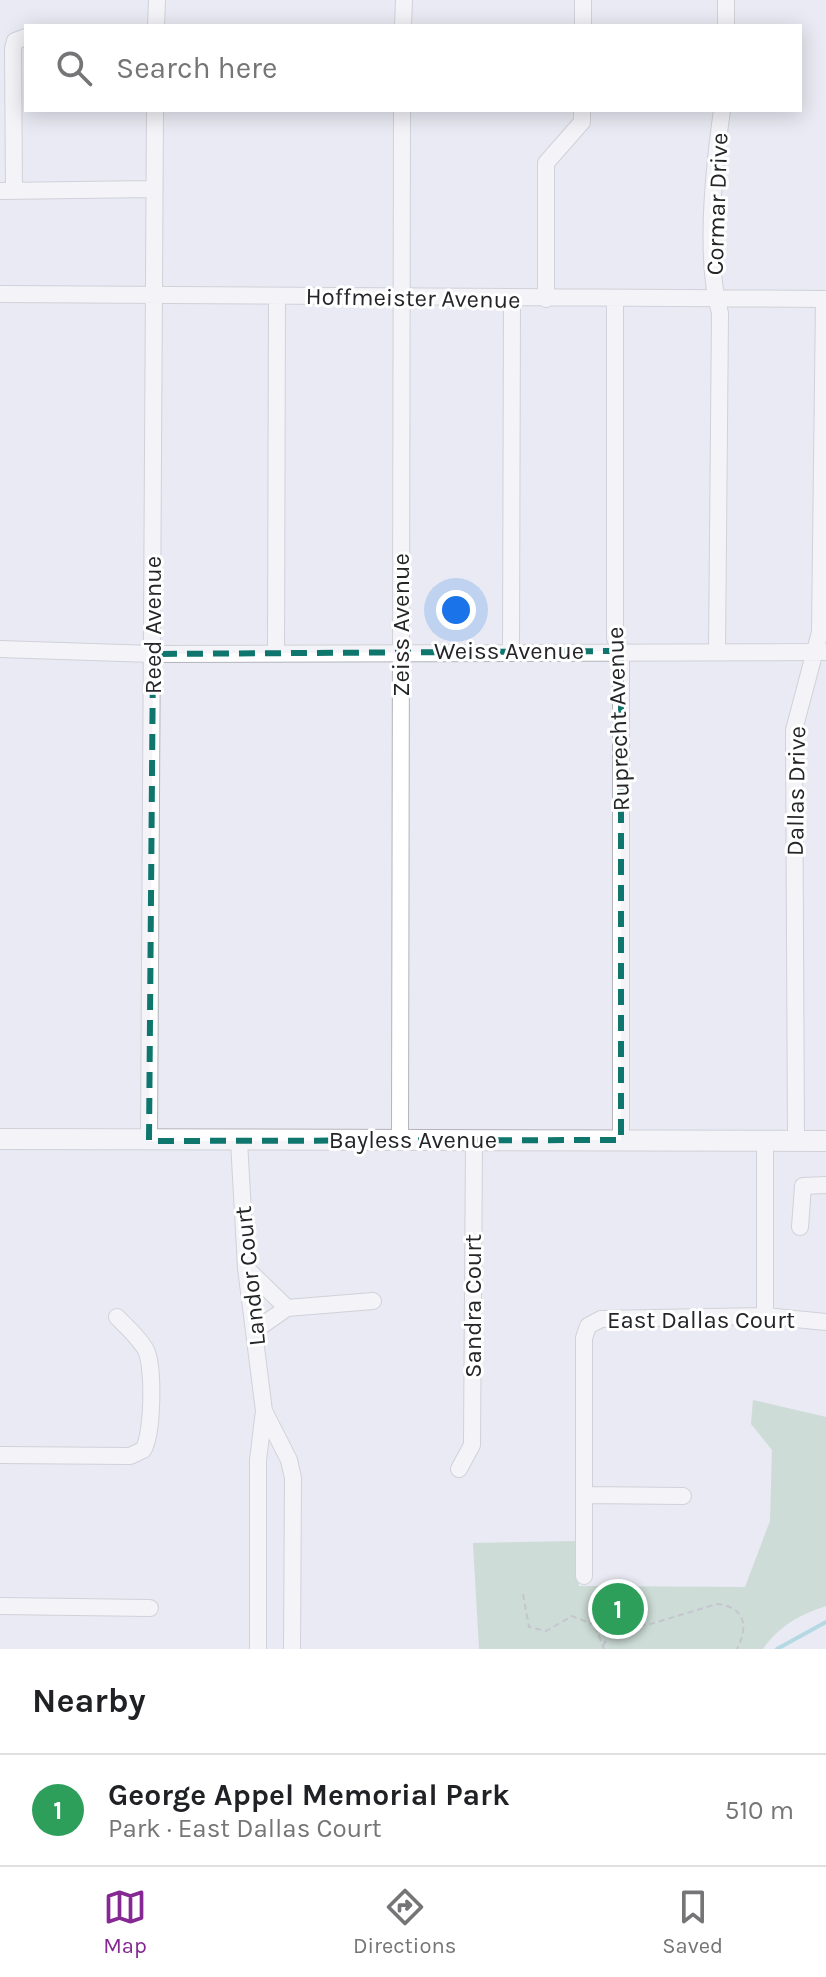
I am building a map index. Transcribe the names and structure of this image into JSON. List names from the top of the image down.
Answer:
{
  "streets": {
    "main road": ["Bayless Avenue"],
    "street": [
      "Cormar Drive",
      "Hoffmeister Avenue",
      "Reed Avenue",
      "Zeiss Avenue",
      "Weiss Avenue",
      "Ruprecht Avenue",
      "Dallas Drive",
      "Landor Court",
      "Sandra Court",
      "East Dallas Court"
    ]
  },
  "crossings": [
    ["Cormar Drive", "Hoffmeister Avenue"],
    ["Cormar Drive", "Weiss Avenue"],
    ["Hoffmeister Avenue", "Reed Avenue"],
    ["Hoffmeister Avenue", "Zeiss Avenue"],
    ["Hoffmeister Avenue", "Ruprecht Avenue"],
    ["Hoffmeister Avenue", "Dallas Drive"],
    ["Reed Avenue", "Weiss Avenue"],
    ["Reed Avenue", "Bayless Avenue"],
    ["Zeiss Avenue", "Weiss Avenue"],
    ["Zeiss Avenue", "Bayless Avenue"],
    ["Weiss Avenue", "Ruprecht Avenue"],
    ["Weiss Avenue", "Dallas Drive"],
    ["Ruprecht Avenue", "Bayless Avenue"],
    ["Dallas Drive", "Bayless Avenue"],
    ["Bayless Avenue", "Landor Court"],
    ["Bayless Avenue", "Sandra Court"]
  ],
  "page": {
    "search": "Search here",
    "pins": "1",
    "heading": "Nearby",
    "list": [
      {
        "mark": "1",
        "name": "George Appel Memorial Park",
        "note": "Park · East Dallas Court",
        "value": "510 m"
      }
    ],
    "nav": ["Map", "Directions", "Saved"]
  }
}
